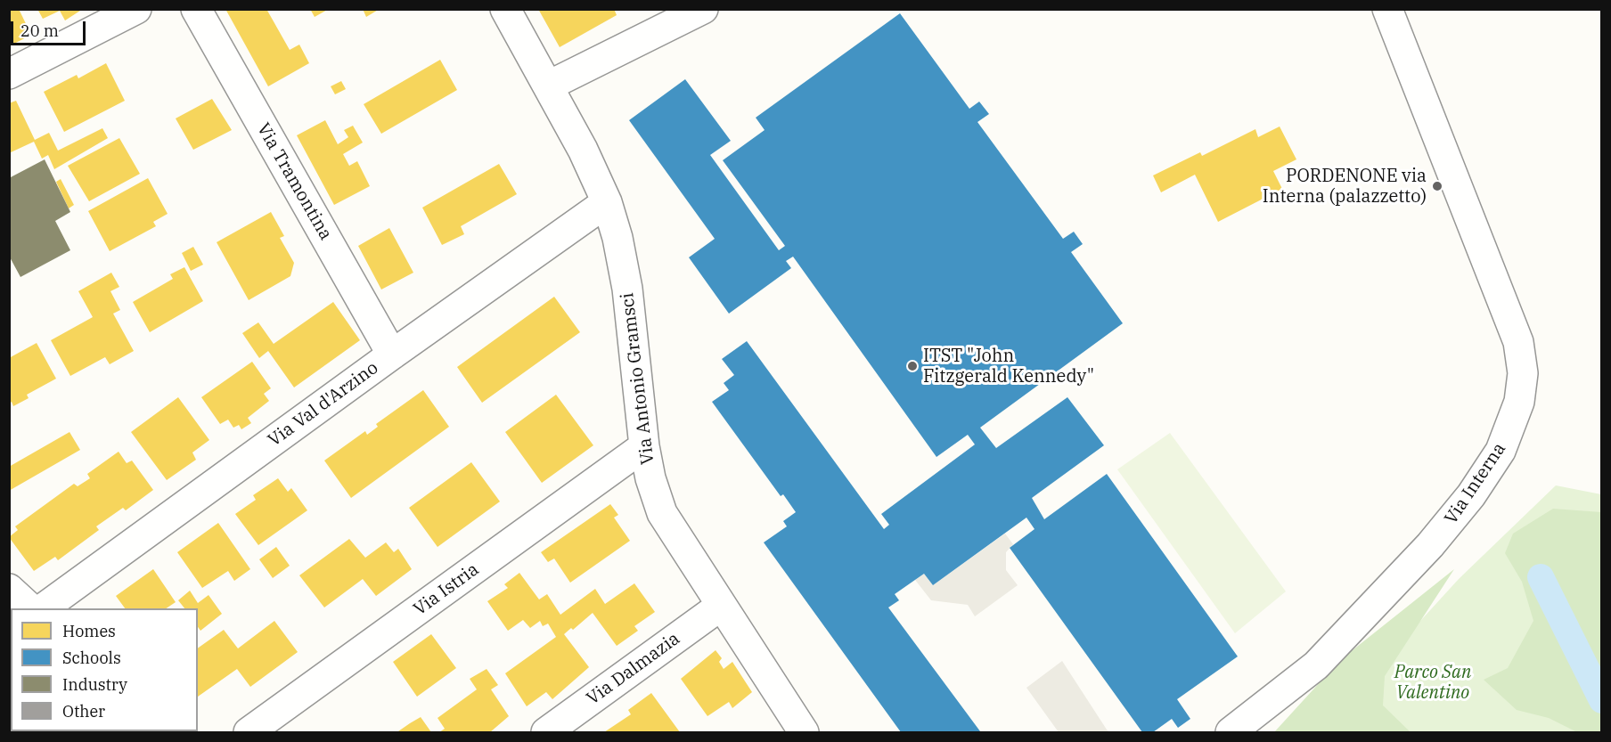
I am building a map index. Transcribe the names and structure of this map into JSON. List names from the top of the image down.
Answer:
{
  "streets": {
    "street": [
      "Via Tramontina",
      "Via Antonio Gramsci",
      "Via Val d'Arzino",
      "Via Interna",
      "Via Istria",
      "Via Dalmazia"
    ]
  },
  "crossings": [
    ["Via Tramontina", "Via Val d'Arzino"],
    ["Via Antonio Gramsci", "Via Val d'Arzino"],
    ["Via Antonio Gramsci", "Via Istria"],
    ["Via Antonio Gramsci", "Via Dalmazia"]
  ],
  "parks": ["Parco San Valentino"],
  "places": ["PORDENONE via Interna (palazzetto)", "ITST \"John Fitzgerald Kennedy\""],
  "legend": [
    "Homes",
    "Schools",
    "Industry",
    "Other"
  ],
  "scale_bar": "20 m"
}
